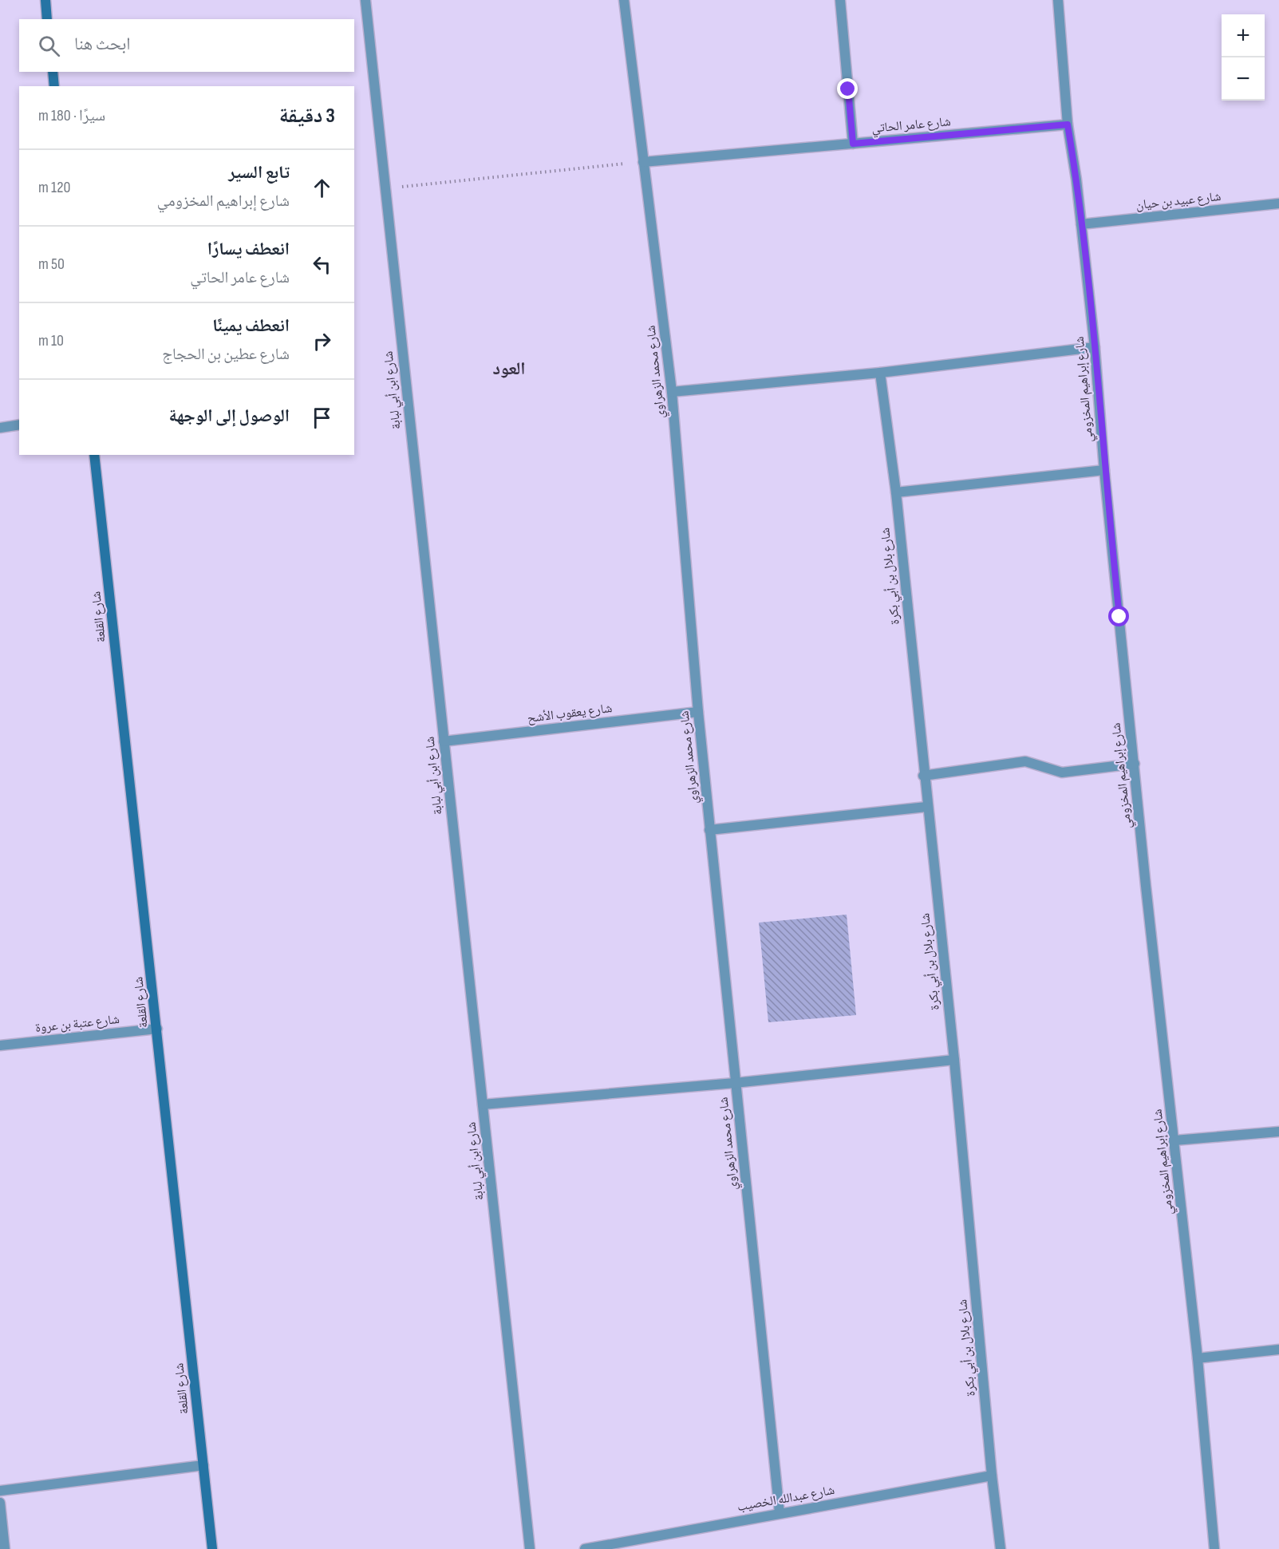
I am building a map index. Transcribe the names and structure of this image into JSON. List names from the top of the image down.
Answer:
{
  "streets": {
    "street": [
      "شارع عامر الحاتي",
      "شارع عبيد بن حيان",
      "شارع محمد الزهراوي",
      "شارع إبراهيم المخزومي",
      "شارع ابن أبي لبابة",
      "شارع بلال بن أبي بكرة",
      "شارع القلعة",
      "شارع يعقوب الأشح",
      "شارع عتبة بن عروة",
      "شارع عبدالله الخصيب"
    ]
  },
  "crossings": [
    ["شارع عامر الحاتي", "شارع محمد الزهراوي"],
    ["شارع عامر الحاتي", "شارع إبراهيم المخزومي"],
    ["شارع عبيد بن حيان", "شارع إبراهيم المخزومي"],
    ["شارع محمد الزهراوي", "شارع يعقوب الأشح"],
    ["شارع محمد الزهراوي", "شارع عبدالله الخصيب"],
    ["شارع ابن أبي لبابة", "شارع يعقوب الأشح"],
    ["شارع بلال بن أبي بكرة", "شارع عبدالله الخصيب"],
    ["شارع القلعة", "شارع عتبة بن عروة"]
  ],
  "districts": ["العود"],
  "page": {
    "map_buttons": ["+", "−"],
    "search": "ابحث هنا",
    "heading": ["3 دقيقة", "سيرًا · 180 m"],
    "list": [
      ["تابع السير", "شارع إبراهيم المخزومي", "120 m"],
      ["انعطف يسارًا", "شارع عامر الحاتي", "50 m"],
      ["انعطف يمينًا", "شارع عطين بن الحجاج", "10 m"],
      "الوصول إلى الوجهة"
    ]
  }
}
